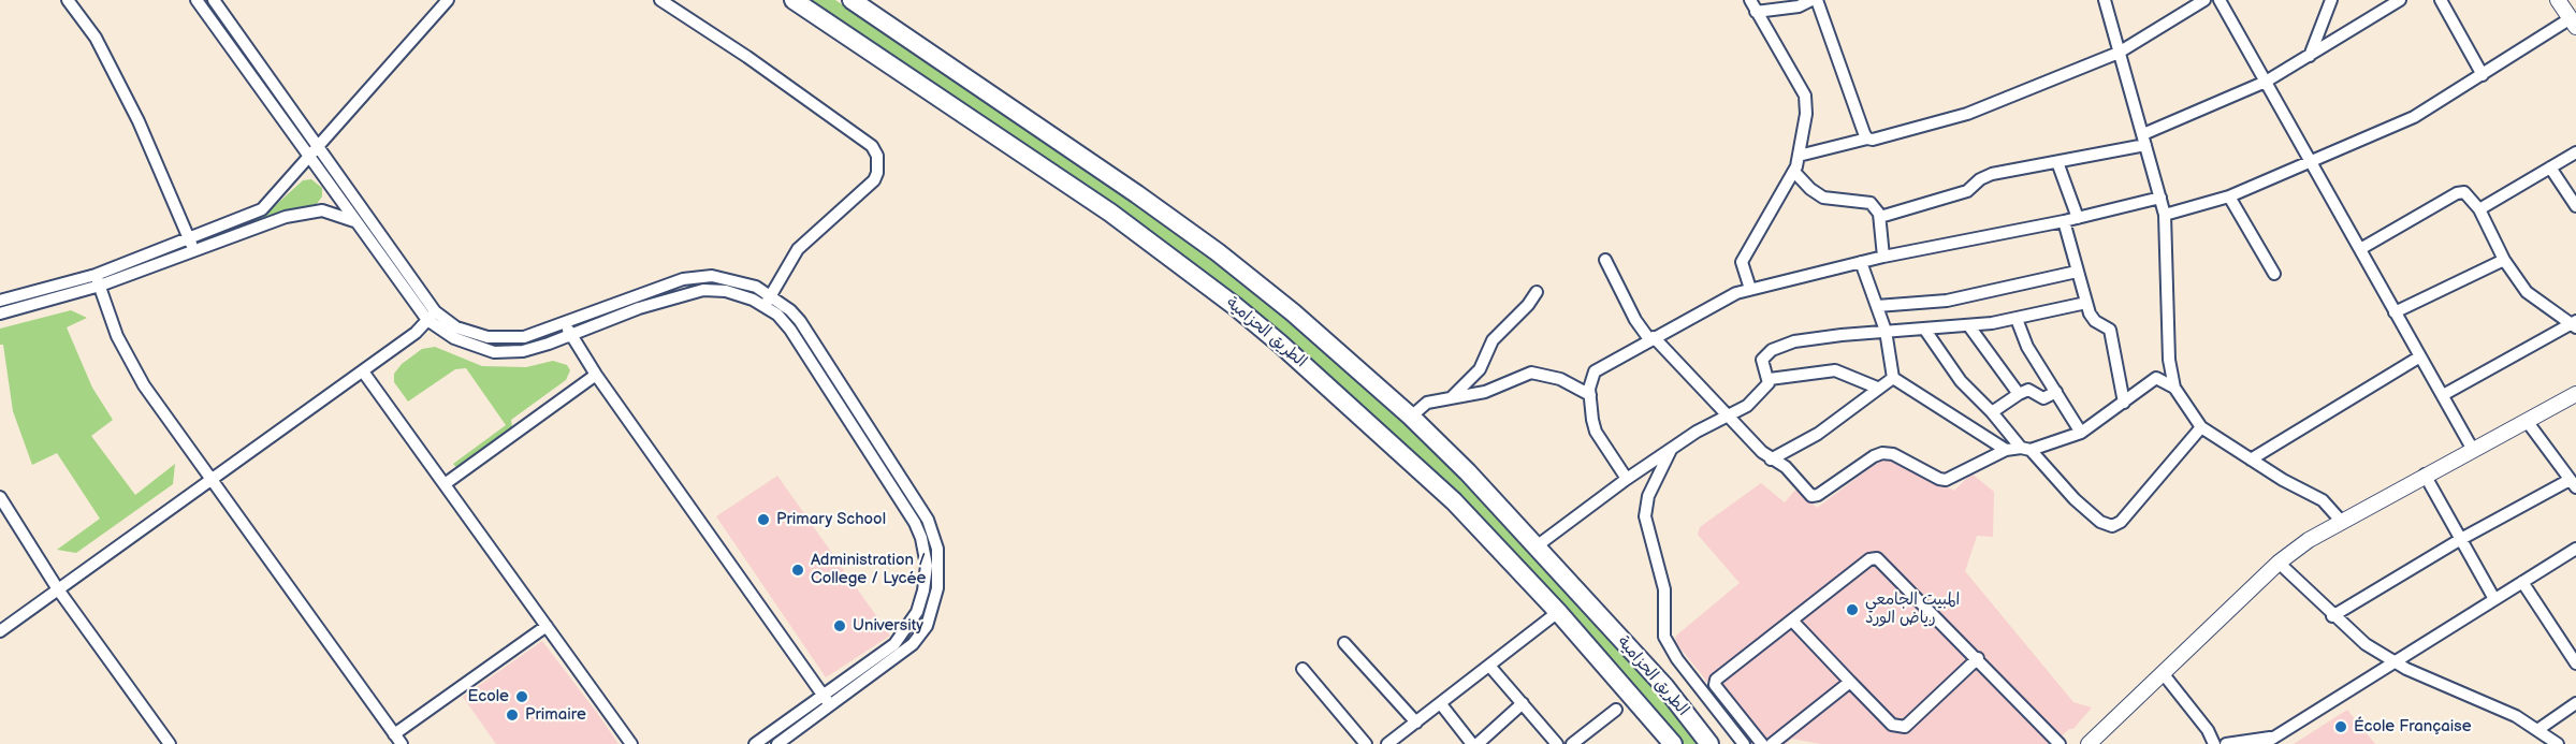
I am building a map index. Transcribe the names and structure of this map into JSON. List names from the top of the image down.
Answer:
{
  "streets": {
    "highway": ["الطريق الحزامية"]
  },
  "places": [
    "Primary School",
    "Administration / College / Lycée",
    "المبيت الجامعي رياض الورد",
    "University",
    "Ecole",
    "Primaire",
    "École Française"
  ]
}
